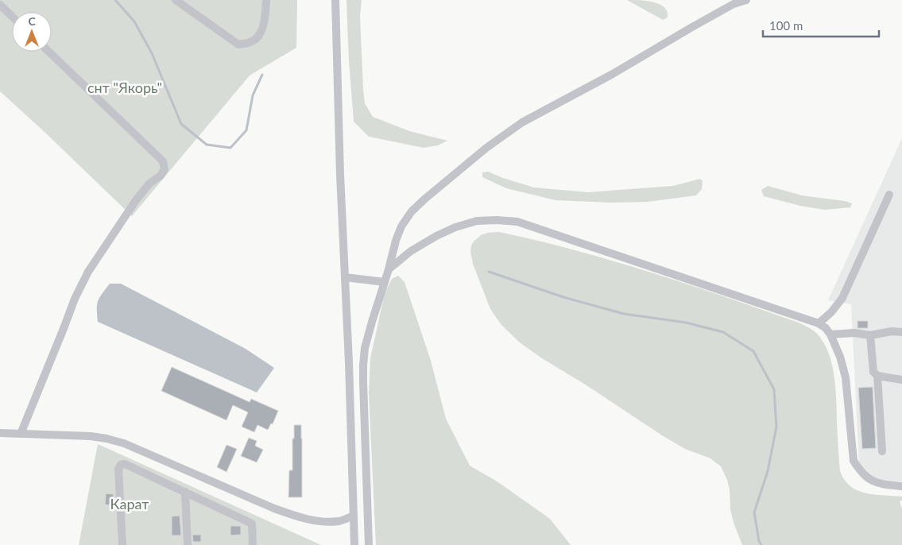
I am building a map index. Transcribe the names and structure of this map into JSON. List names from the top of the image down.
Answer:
{
  "parks": ["снт \"Якорь\"", "Карат"],
  "scale_bar": "100 m",
  "north": "top"
}
